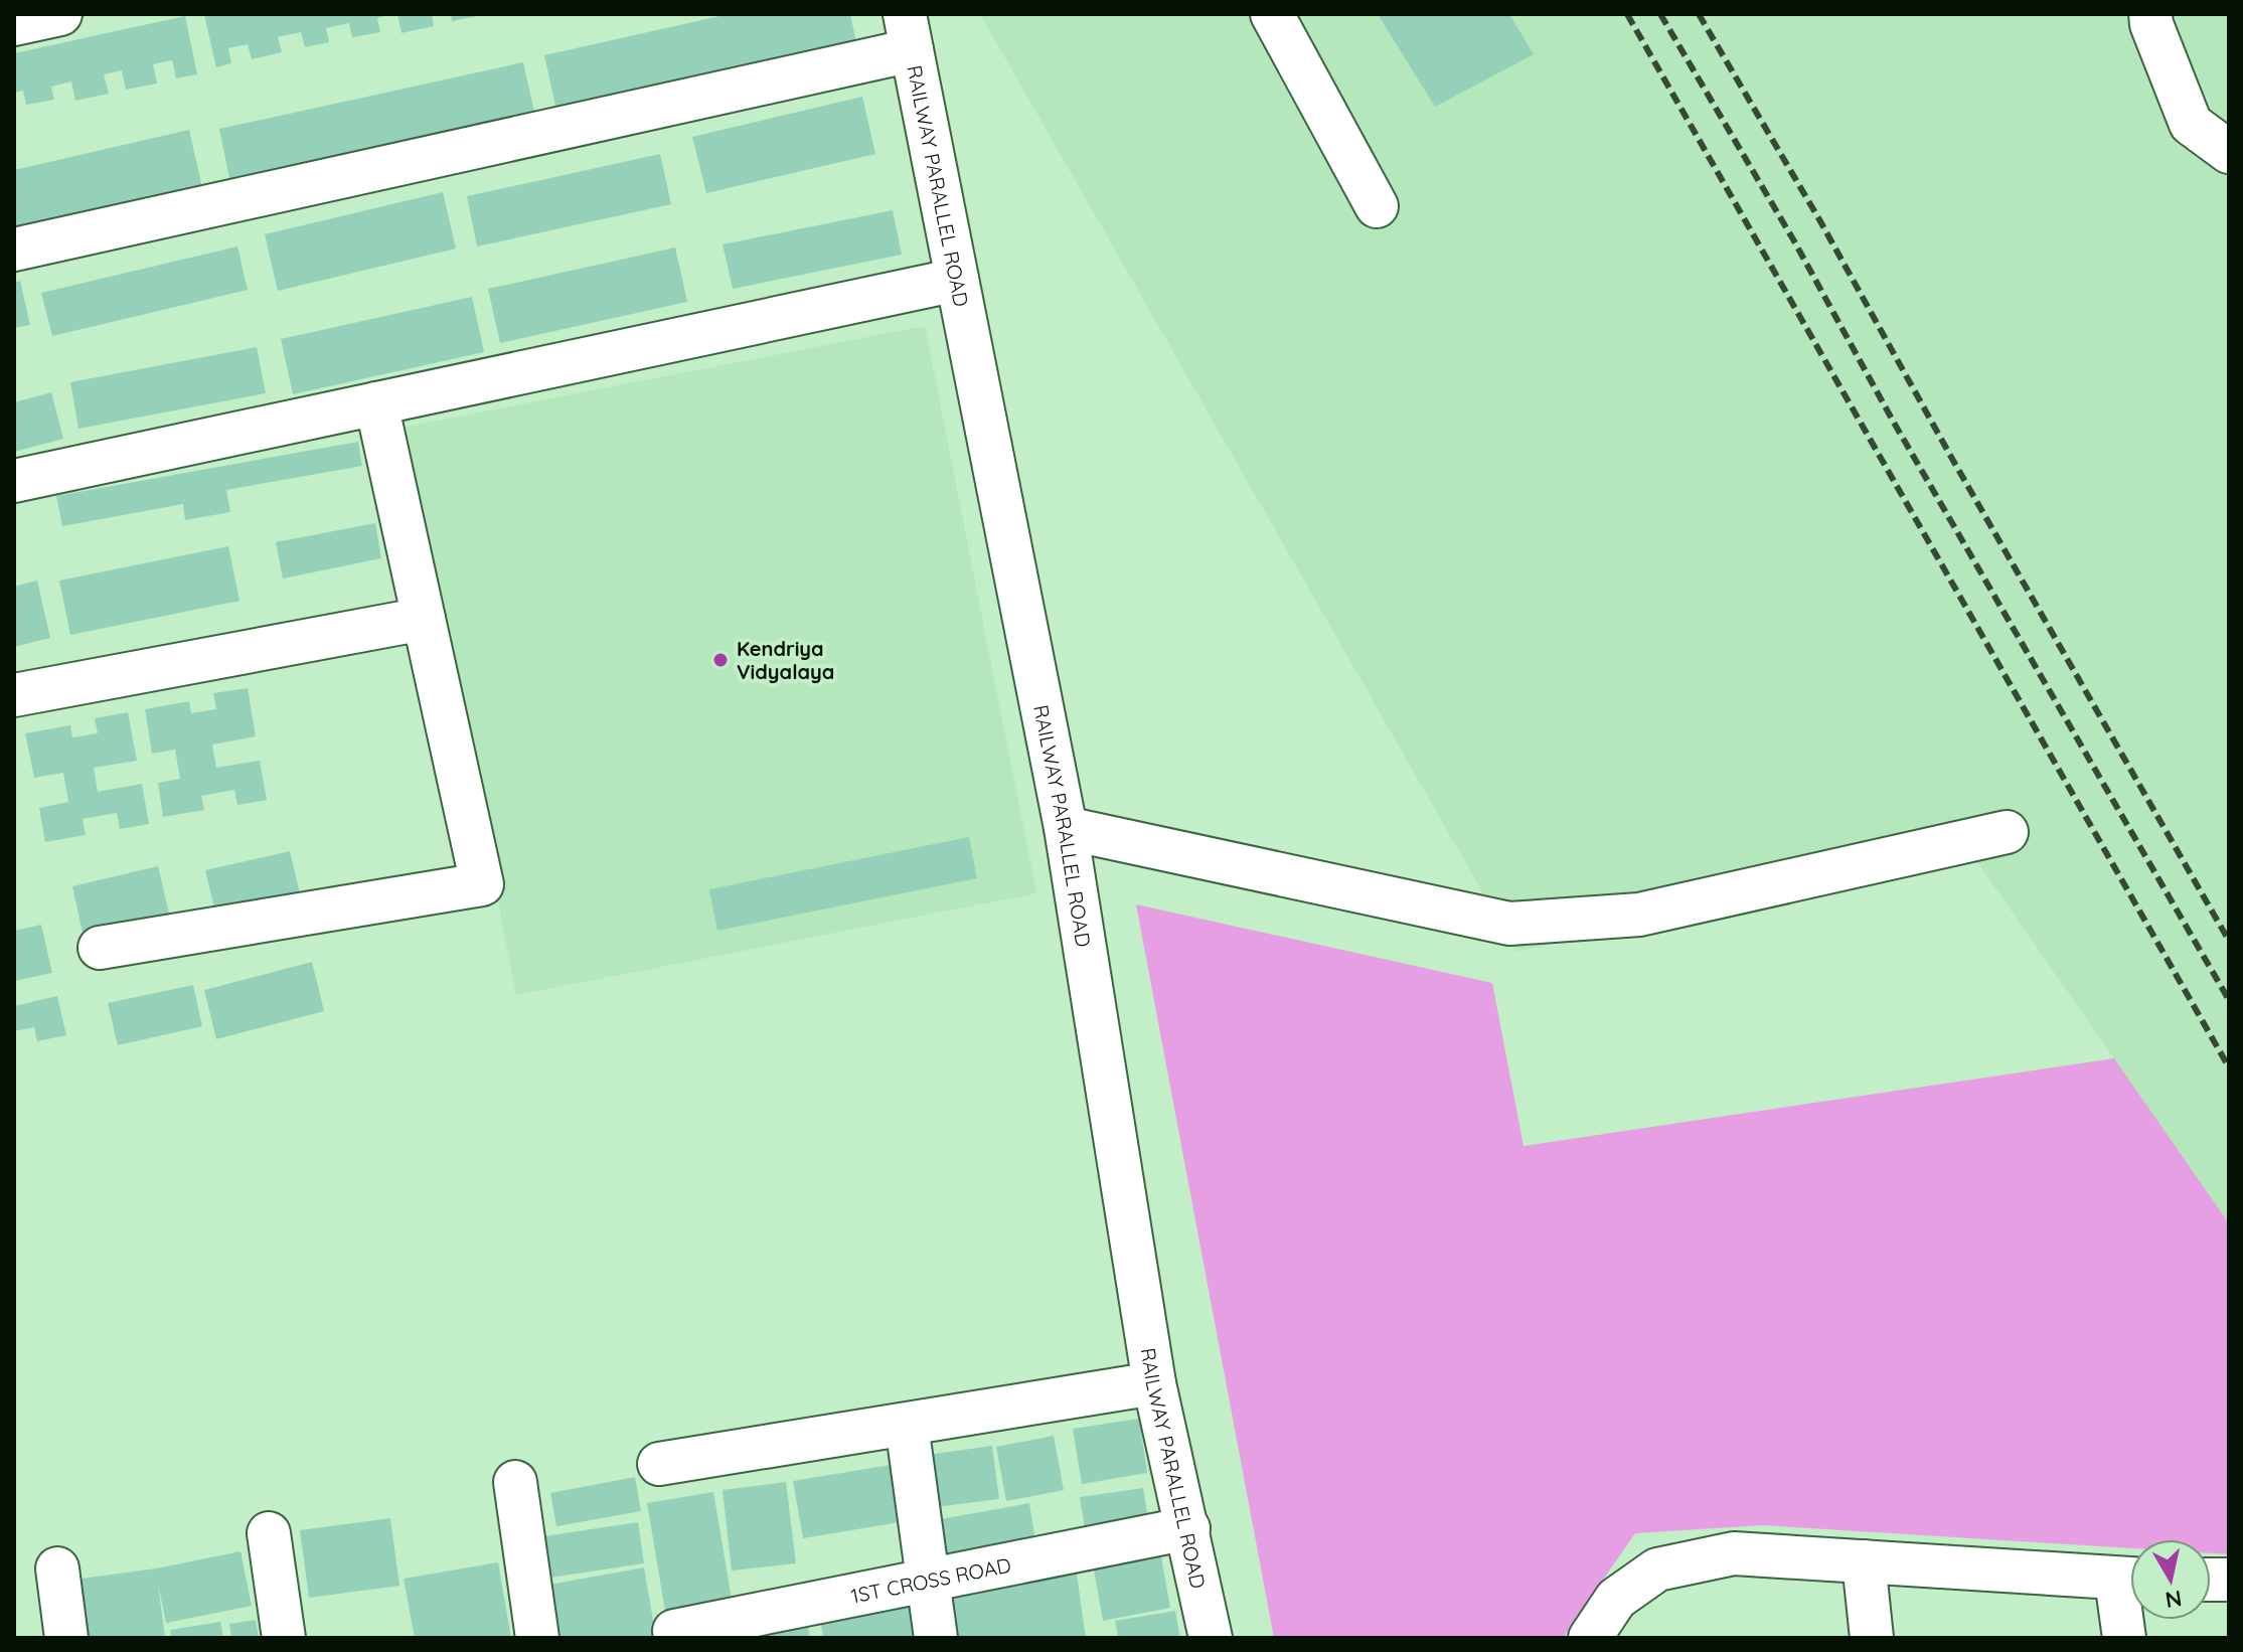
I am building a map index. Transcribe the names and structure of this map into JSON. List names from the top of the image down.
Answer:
{
  "streets": {
    "street": ["RAILWAY PARALLEL ROAD", "1ST CROSS ROAD"]
  },
  "crossings": [
    ["RAILWAY PARALLEL ROAD", "1ST CROSS ROAD"]
  ],
  "places": ["Kendriya Vidyalaya"],
  "north": "bottom"
}
